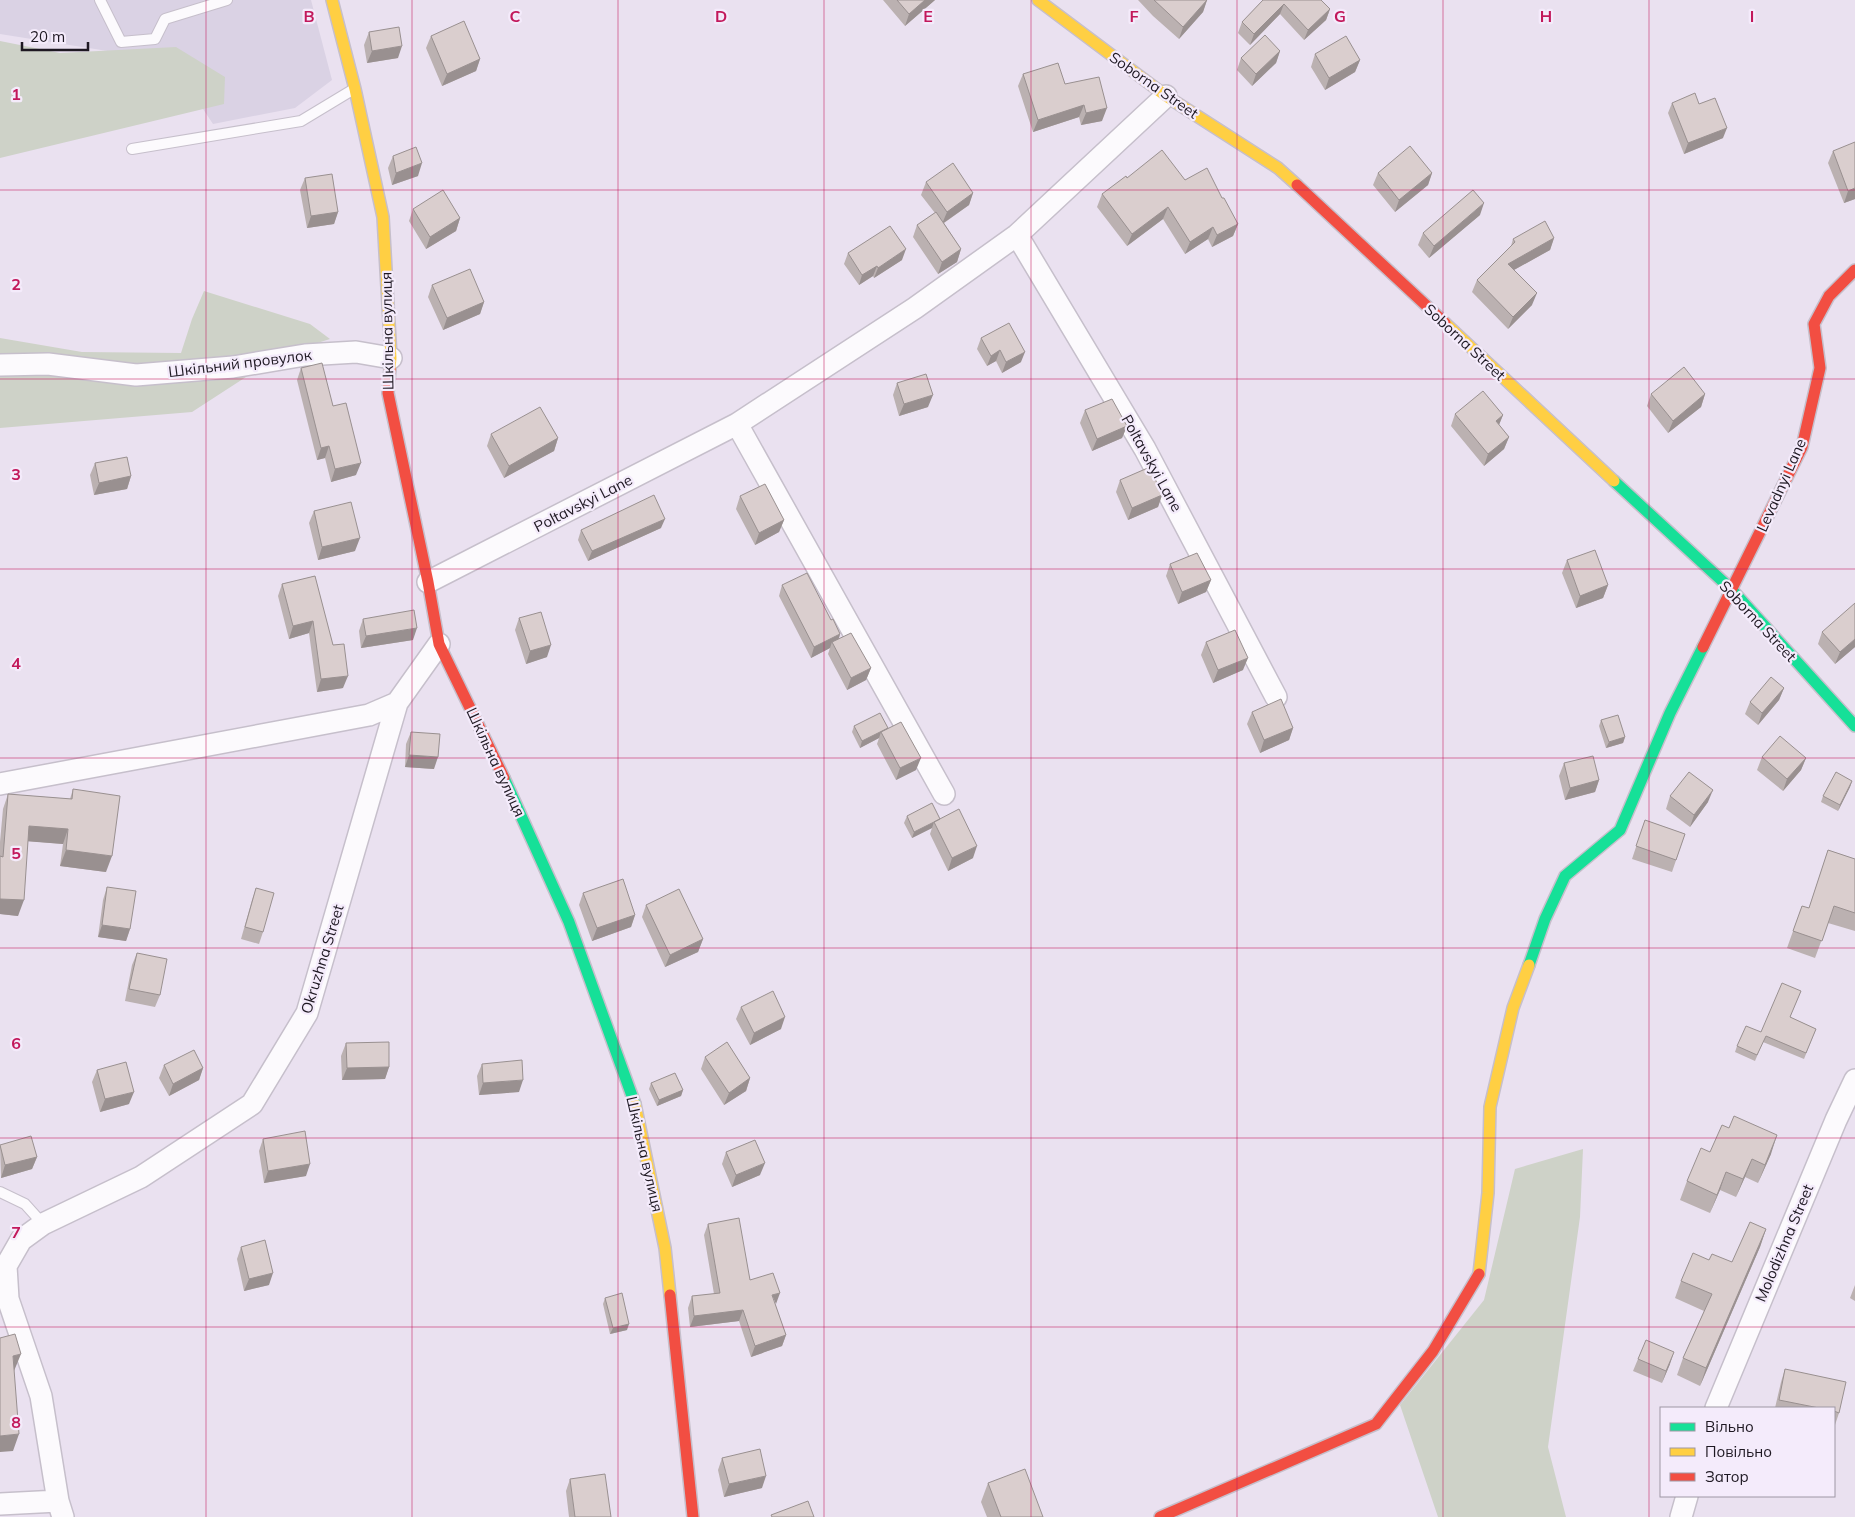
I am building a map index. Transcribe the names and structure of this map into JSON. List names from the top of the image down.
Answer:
{
  "streets": {
    "street": [
      "Soborna Street",
      "Шкільна вулиця",
      "Шкільний провулок",
      "Poltavskyi Lane",
      "Levadnyi Lane",
      "Okruzhna Street",
      "Molodizhna Street"
    ]
  },
  "crossings": [
    ["Soborna Street", "Poltavskyi Lane"],
    ["Soborna Street", "Levadnyi Lane"],
    ["Шкільна вулиця", "Шкільний провулок"],
    ["Шкільна вулиця", "Poltavskyi Lane"]
  ],
  "legend": ["Вільно", "Повільно", "Затор"],
  "scale_bar": "20 m",
  "grid": {
    "columns": [
      "B",
      "C",
      "D",
      "E",
      "F",
      "G",
      "H",
      "I"
    ],
    "rows": [
      "1",
      "2",
      "3",
      "4",
      "5",
      "6",
      "7",
      "8"
    ]
  }
}
